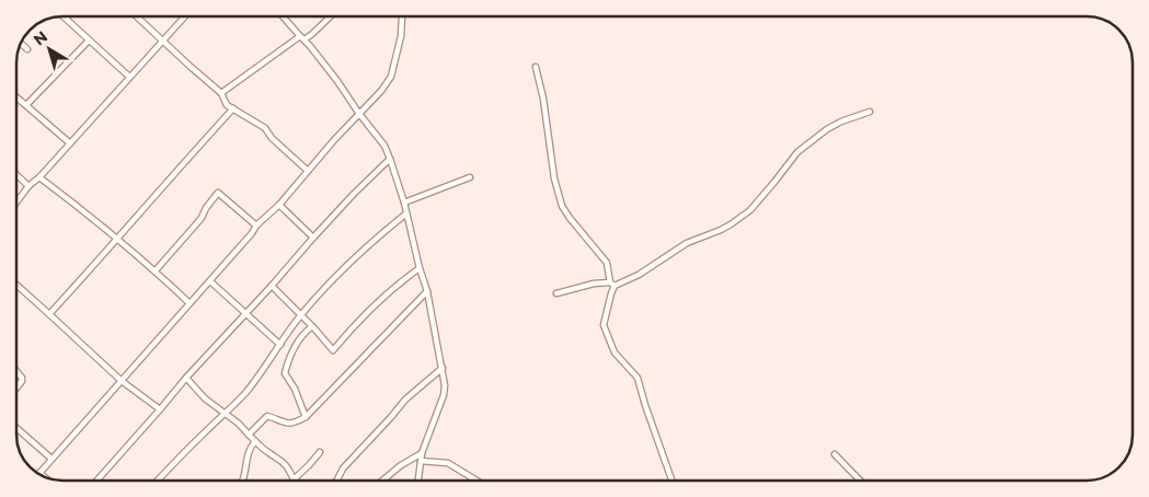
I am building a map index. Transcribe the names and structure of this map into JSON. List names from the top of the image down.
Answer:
{
  "north": "top left"
}
